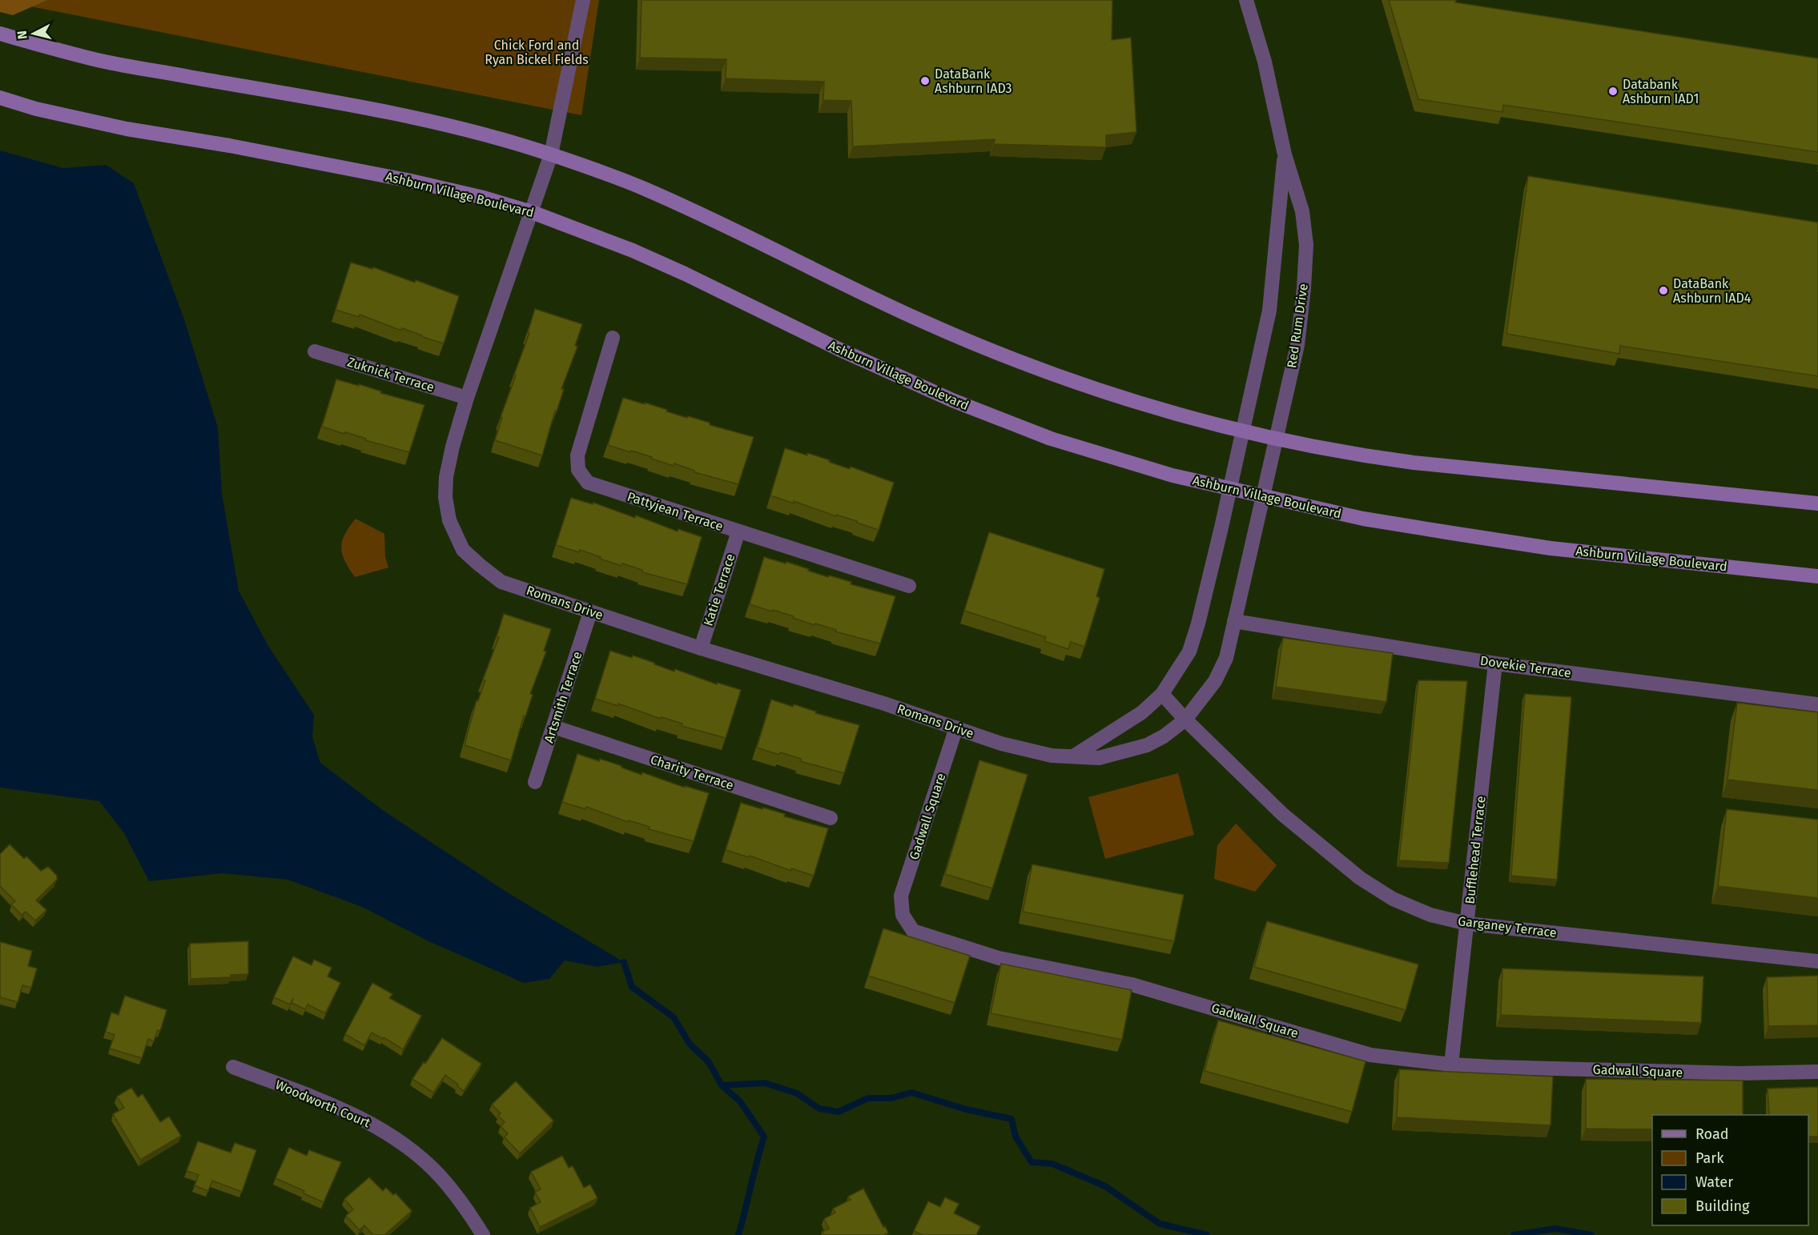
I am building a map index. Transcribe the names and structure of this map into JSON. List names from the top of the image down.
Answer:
{
  "streets": {
    "main road": ["Ashburn Village Boulevard"],
    "street": [
      "Red Rum Drive",
      "Zuknick Terrace",
      "Pattyjean Terrace",
      "Katie Terrace",
      "Romans Drive",
      "Dovekie Terrace",
      "Artsmith Terrace",
      "Charity Terrace",
      "Gadwall Square",
      "Bufflehead Terrace",
      "Garganey Terrace",
      "Woodworth Court"
    ]
  },
  "crossings": [
    ["Ashburn Village Boulevard", "Red Rum Drive"],
    ["Ashburn Village Boulevard", "Romans Drive"],
    ["Red Rum Drive", "Romans Drive"],
    ["Zuknick Terrace", "Romans Drive"],
    ["Pattyjean Terrace", "Katie Terrace"],
    ["Katie Terrace", "Romans Drive"],
    ["Romans Drive", "Dovekie Terrace"],
    ["Romans Drive", "Artsmith Terrace"],
    ["Romans Drive", "Gadwall Square"],
    ["Romans Drive", "Garganey Terrace"],
    ["Dovekie Terrace", "Bufflehead Terrace"],
    ["Artsmith Terrace", "Charity Terrace"],
    ["Gadwall Square", "Bufflehead Terrace"],
    ["Bufflehead Terrace", "Garganey Terrace"]
  ],
  "parks": ["Chick Ford and Ryan Bickel Fields"],
  "places": ["DataBank Ashburn IAD3", "Databank Ashburn IAD1", "DataBank Ashburn IAD4"],
  "legend": [
    "Road",
    "Park",
    "Water",
    "Building"
  ],
  "north": "left"
}
